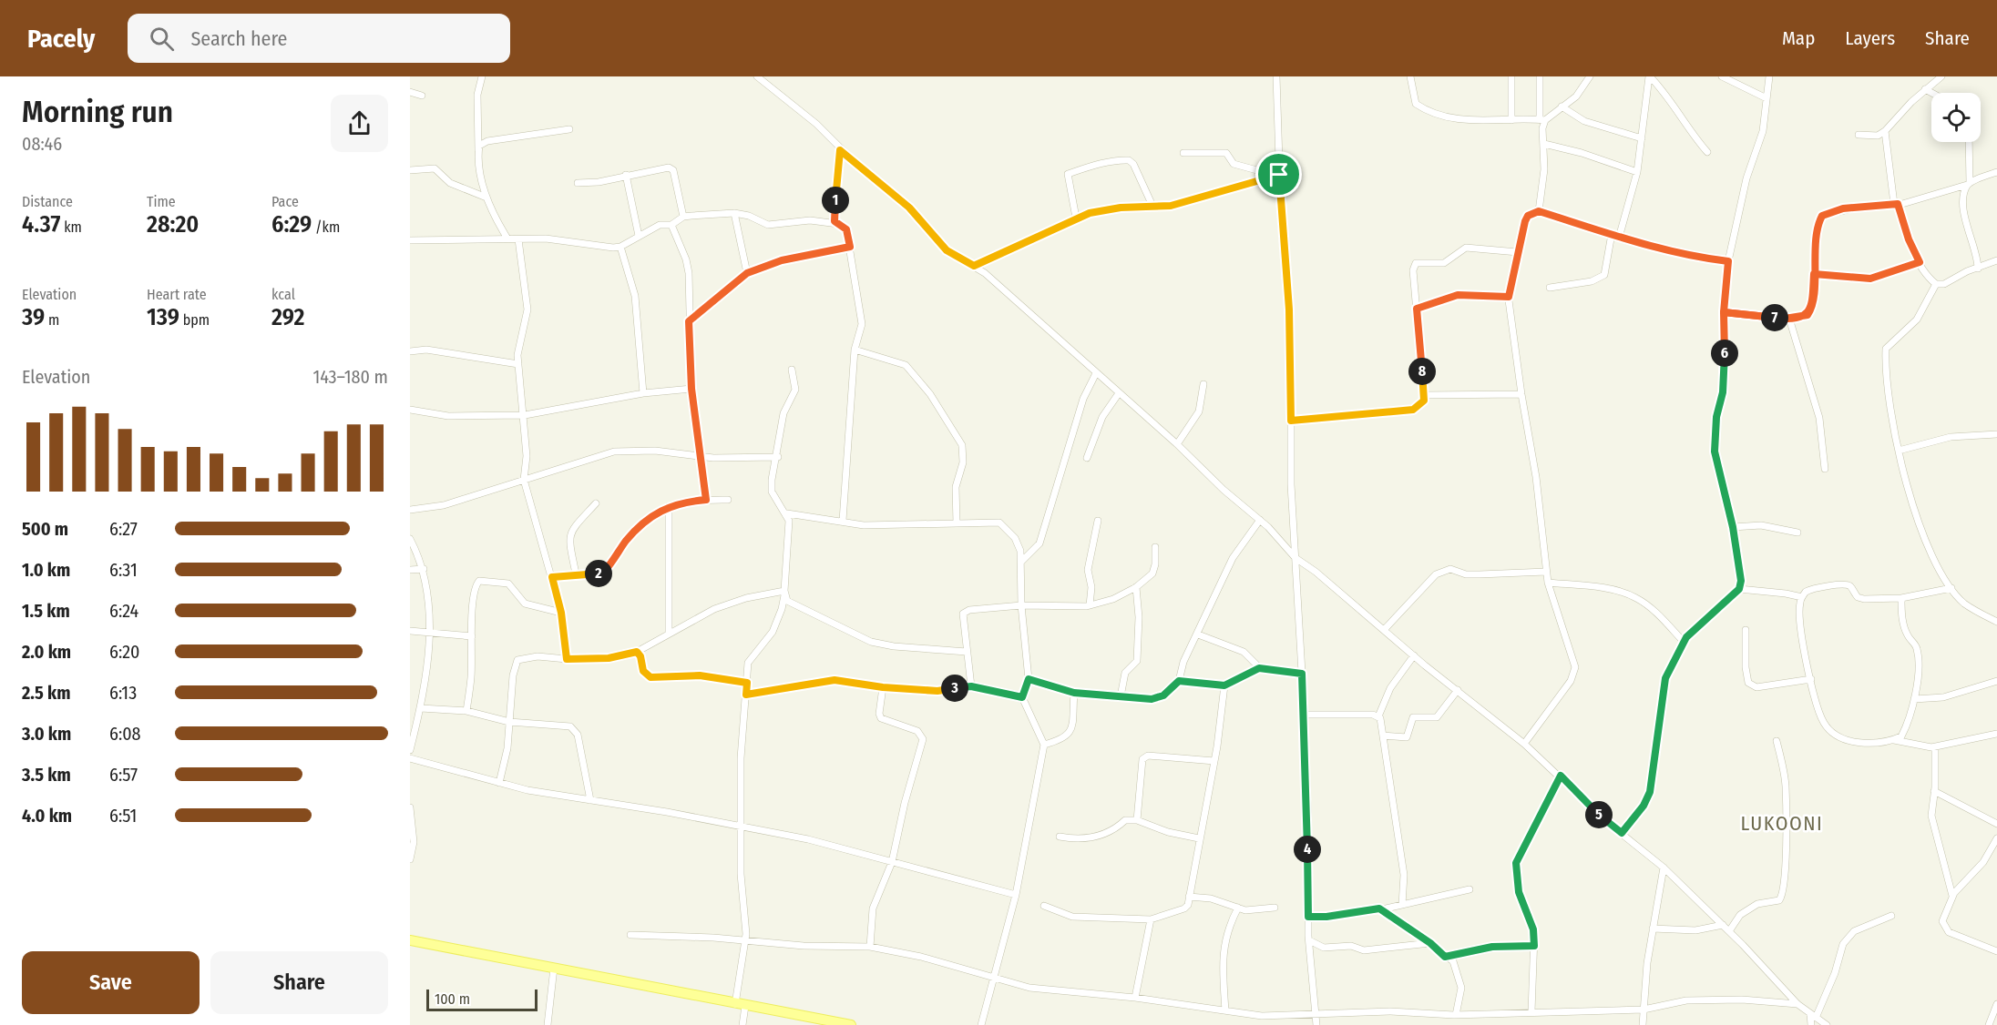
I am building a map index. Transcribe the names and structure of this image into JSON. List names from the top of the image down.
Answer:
{
  "districts": ["LUKOONI"],
  "scale_bar": "100 m",
  "page": {
    "header": "Pacely",
    "search": "Search here",
    "nav": ["Map", "Layers", "Share"],
    "heading": ["Morning run", "08:46"],
    "stats": [
      ["Distance", "4.37 km"],
      ["Time", "28:20"],
      ["Pace", "6:29 /km"],
      ["Elevation", "39 m"],
      ["Heart rate", "139 bpm"],
      ["kcal", "292"]
    ],
    "pins": [
      "1",
      "7",
      "6",
      "8",
      "2",
      "3",
      "5",
      "4"
    ],
    "chart": ["Elevation", "143–180 m"],
    "list": [
      {
        "name": "500 m",
        "note": "6:27"
      },
      {
        "name": "1.0 km",
        "note": "6:31"
      },
      {
        "name": "1.5 km",
        "note": "6:24"
      },
      {
        "name": "2.0 km",
        "note": "6:20"
      },
      {
        "name": "2.5 km",
        "note": "6:13"
      },
      {
        "name": "3.0 km",
        "note": "6:08"
      },
      {
        "name": "3.5 km",
        "note": "6:57"
      },
      {
        "name": "4.0 km",
        "note": "6:51"
      }
    ],
    "buttons": ["Save", "Share"],
    "scale": "100 m"
  }
}
